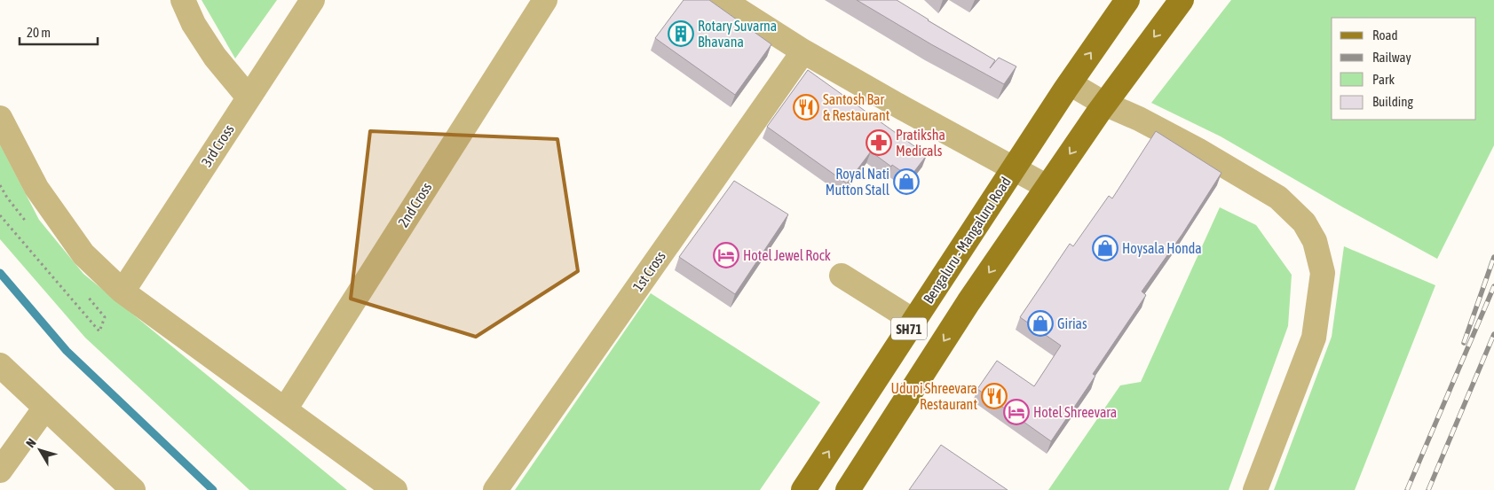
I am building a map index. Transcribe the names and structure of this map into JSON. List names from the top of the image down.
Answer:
{
  "streets": {
    "main road": ["Bengaluru - Mangaluru Road", "SH71"],
    "street": ["3rd Cross", "2nd Cross", "1st Cross"]
  },
  "crossings": [
    ["Bengaluru - Mangaluru Road", "SH71"]
  ],
  "places": {
    "building": ["Rotary Suvarna Bhavana"],
    "restaurant": ["Santosh Bar & Restaurant", "Udupi Shreevara Restaurant"],
    "pharmacy": ["Pratiksha Medicals"],
    "shop": ["Royal Nati Mutton Stall", "Hoysala Honda", "Girias"],
    "hotel": ["Hotel Jewel Rock", "Hotel Shreevara"]
  },
  "legend": [
    "Road",
    "Railway",
    "Park",
    "Building"
  ],
  "scale_bar": "20 m",
  "north": "top left"
}
